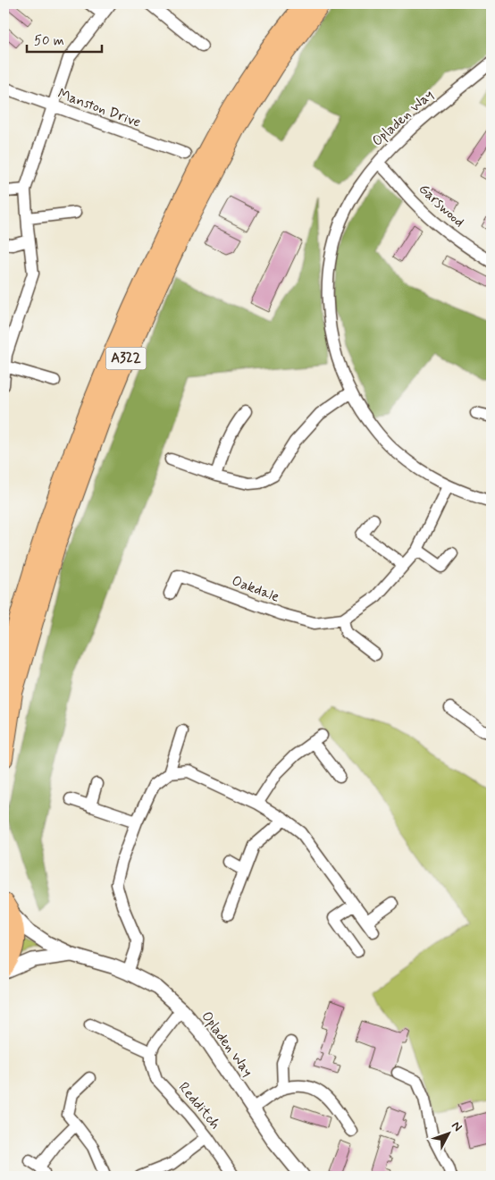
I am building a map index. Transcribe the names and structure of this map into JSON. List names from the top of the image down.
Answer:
{
  "streets": {
    "highway": ["A322"],
    "street": [
      "Manston Drive",
      "Opladen Way",
      "Garswood",
      "Oakdale",
      "Redditch"
    ]
  },
  "crossings": [
    ["Opladen Way", "Garswood"],
    ["Opladen Way", "Oakdale"]
  ],
  "scale_bar": "50 m",
  "north": "top right"
}
